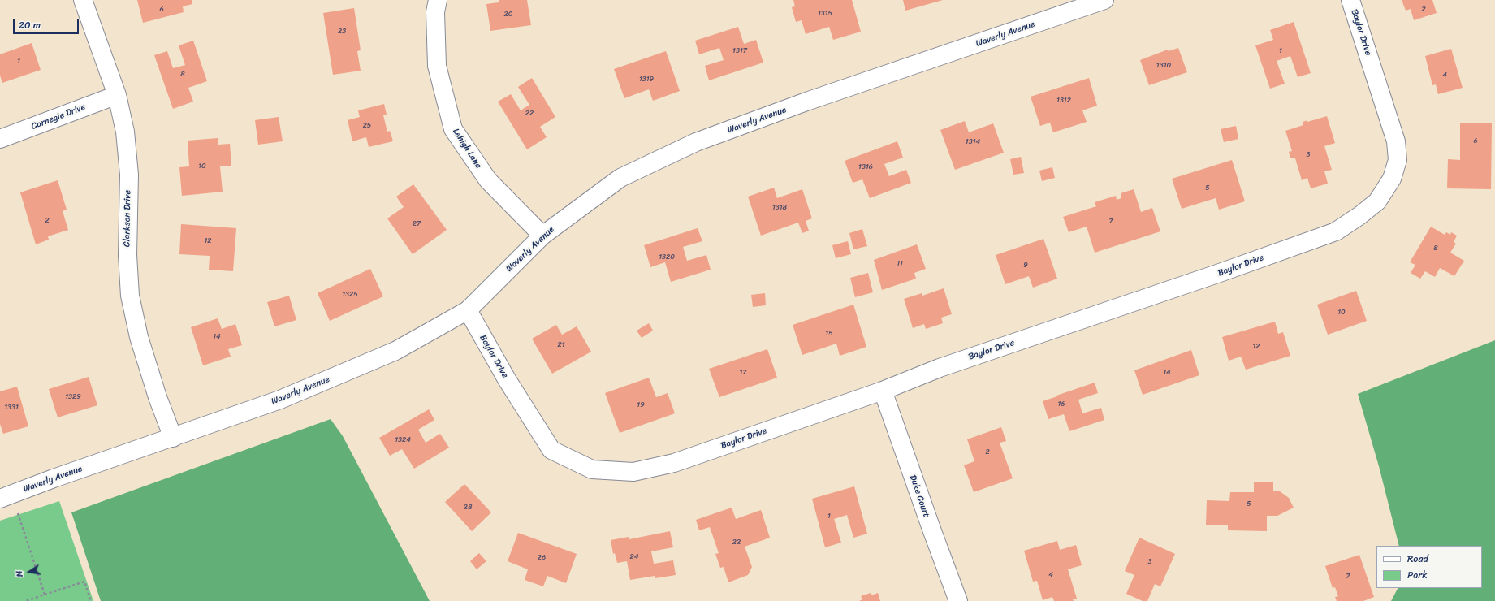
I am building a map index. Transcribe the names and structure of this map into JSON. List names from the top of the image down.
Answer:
{
  "streets": {
    "street": [
      "Baylor Drive",
      "Waverly Avenue",
      "Carnegie Drive",
      "Lehigh Lane",
      "Clarkson Drive",
      "Duke Court"
    ]
  },
  "crossings": [
    ["Baylor Drive", "Waverly Avenue"],
    ["Baylor Drive", "Duke Court"],
    ["Waverly Avenue", "Lehigh Lane"],
    ["Waverly Avenue", "Clarkson Drive"],
    ["Carnegie Drive", "Clarkson Drive"]
  ],
  "house_numbers": [
    "6",
    "2",
    "1315",
    "20",
    "23",
    "1317",
    "1",
    "1",
    "1310",
    "8",
    "4",
    "1319",
    "1312",
    "22",
    "25",
    "6",
    "1314",
    "3",
    "10",
    "1316",
    "5",
    "1318",
    "2",
    "7",
    "27",
    "12",
    "8",
    "1320",
    "11",
    "9",
    "1325",
    "10",
    "15",
    "14",
    "21",
    "12",
    "17",
    "14",
    "1329",
    "16",
    "19",
    "1331",
    "1324",
    "2",
    "5",
    "28",
    "1",
    "22",
    "24",
    "26",
    "3",
    "4",
    "7"
  ],
  "legend": ["Road", "Park"],
  "scale_bar": "20 m",
  "north": "left"
}
